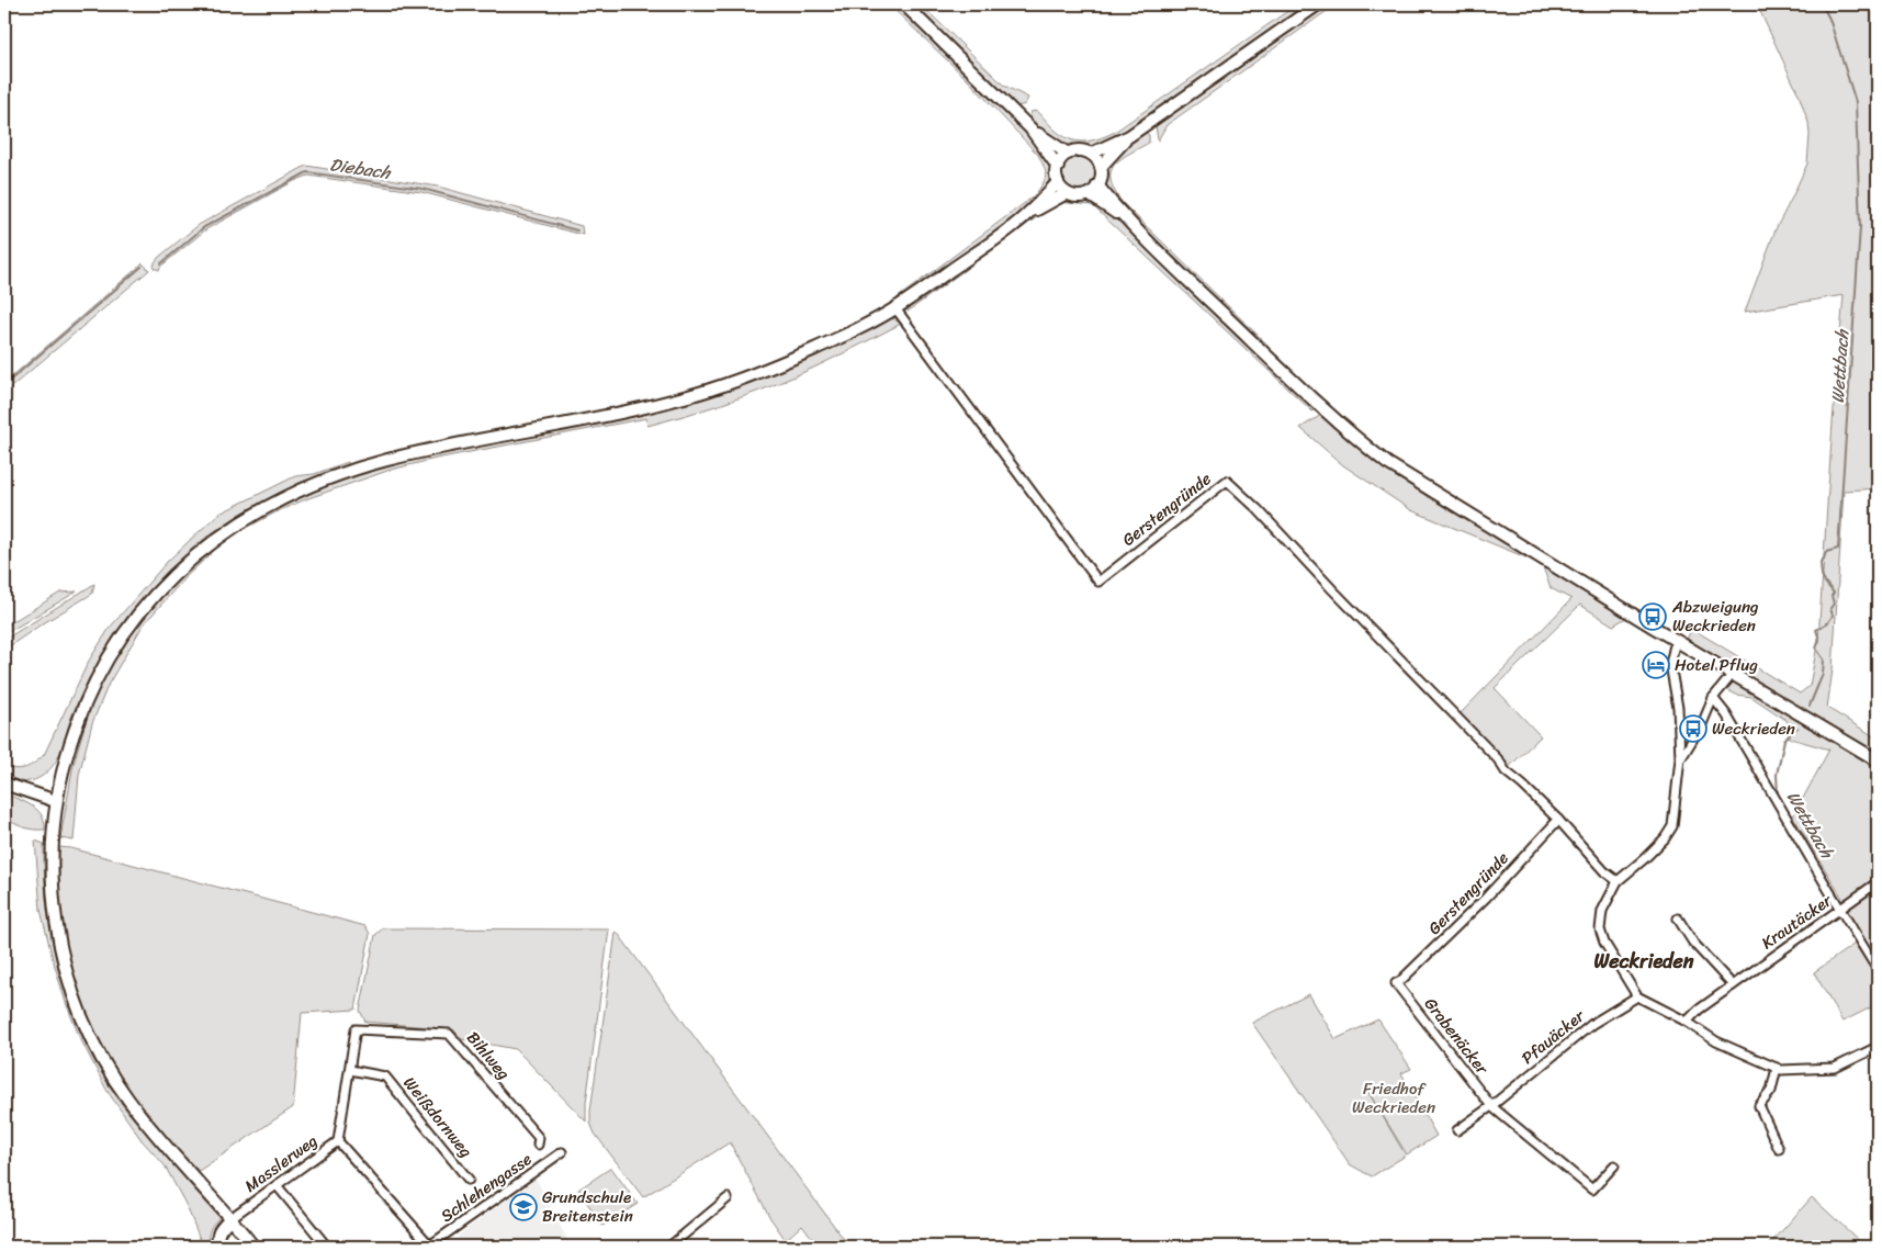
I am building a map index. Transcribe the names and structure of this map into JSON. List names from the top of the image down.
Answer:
{
  "streets": {
    "street": [
      "Gerstengründe",
      "Krautäcker",
      "Grabenäcker",
      "Pfauäcker",
      "Bihlweg",
      "Weißdornweg",
      "Masslerweg",
      "Schlehengasse"
    ]
  },
  "crossings": [
    ["Gerstengründe", "Grabenäcker"],
    ["Grabenäcker", "Pfauäcker"],
    ["Bihlweg", "Masslerweg"],
    ["Weißdornweg", "Masslerweg"]
  ],
  "districts": ["Weckrieden"],
  "water": ["Diebach", "Wettbach"],
  "parks": ["Friedhof Weckrieden"],
  "places": {
    "bus stop": ["Abzweigung Weckrieden", "Weckrieden"],
    "hotel": ["Hotel Pflug"],
    "school or university": ["Grundschule Breitenstein"]
  }
}
